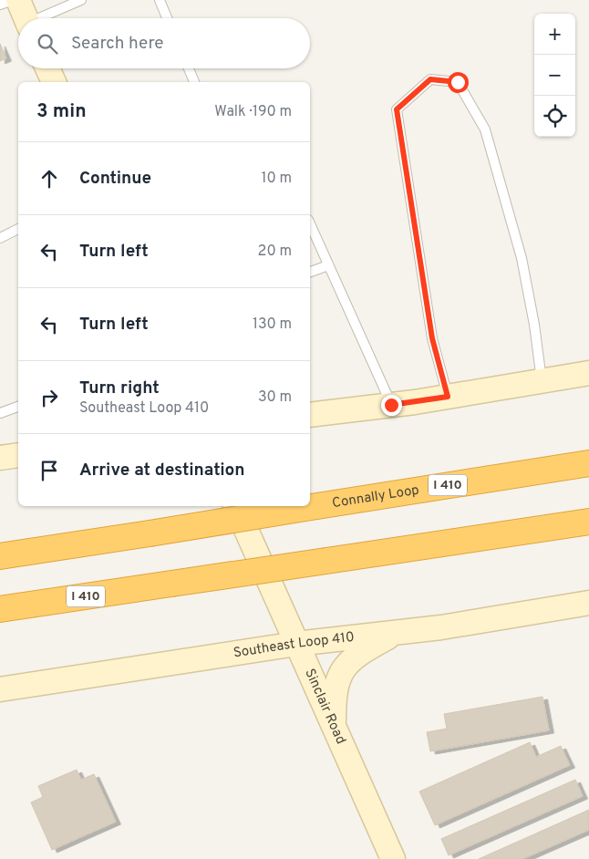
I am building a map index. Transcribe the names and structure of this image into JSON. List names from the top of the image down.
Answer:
{
  "streets": {
    "highway": ["I 410", "Connally Loop"],
    "main road": ["Southeast Loop 410", "Sinclair Road"]
  },
  "crossings": [
    ["Southeast Loop 410", "Sinclair Road"]
  ],
  "page": {
    "map_buttons": ["+", "−"],
    "search": "Search here",
    "heading": ["3 min", "Walk · 190 m"],
    "list": [
      ["Continue", "10 m"],
      ["Turn left", "20 m"],
      ["Turn left", "130 m"],
      ["Turn right", "Southeast Loop 410", "30 m"],
      "Arrive at destination"
    ]
  }
}
